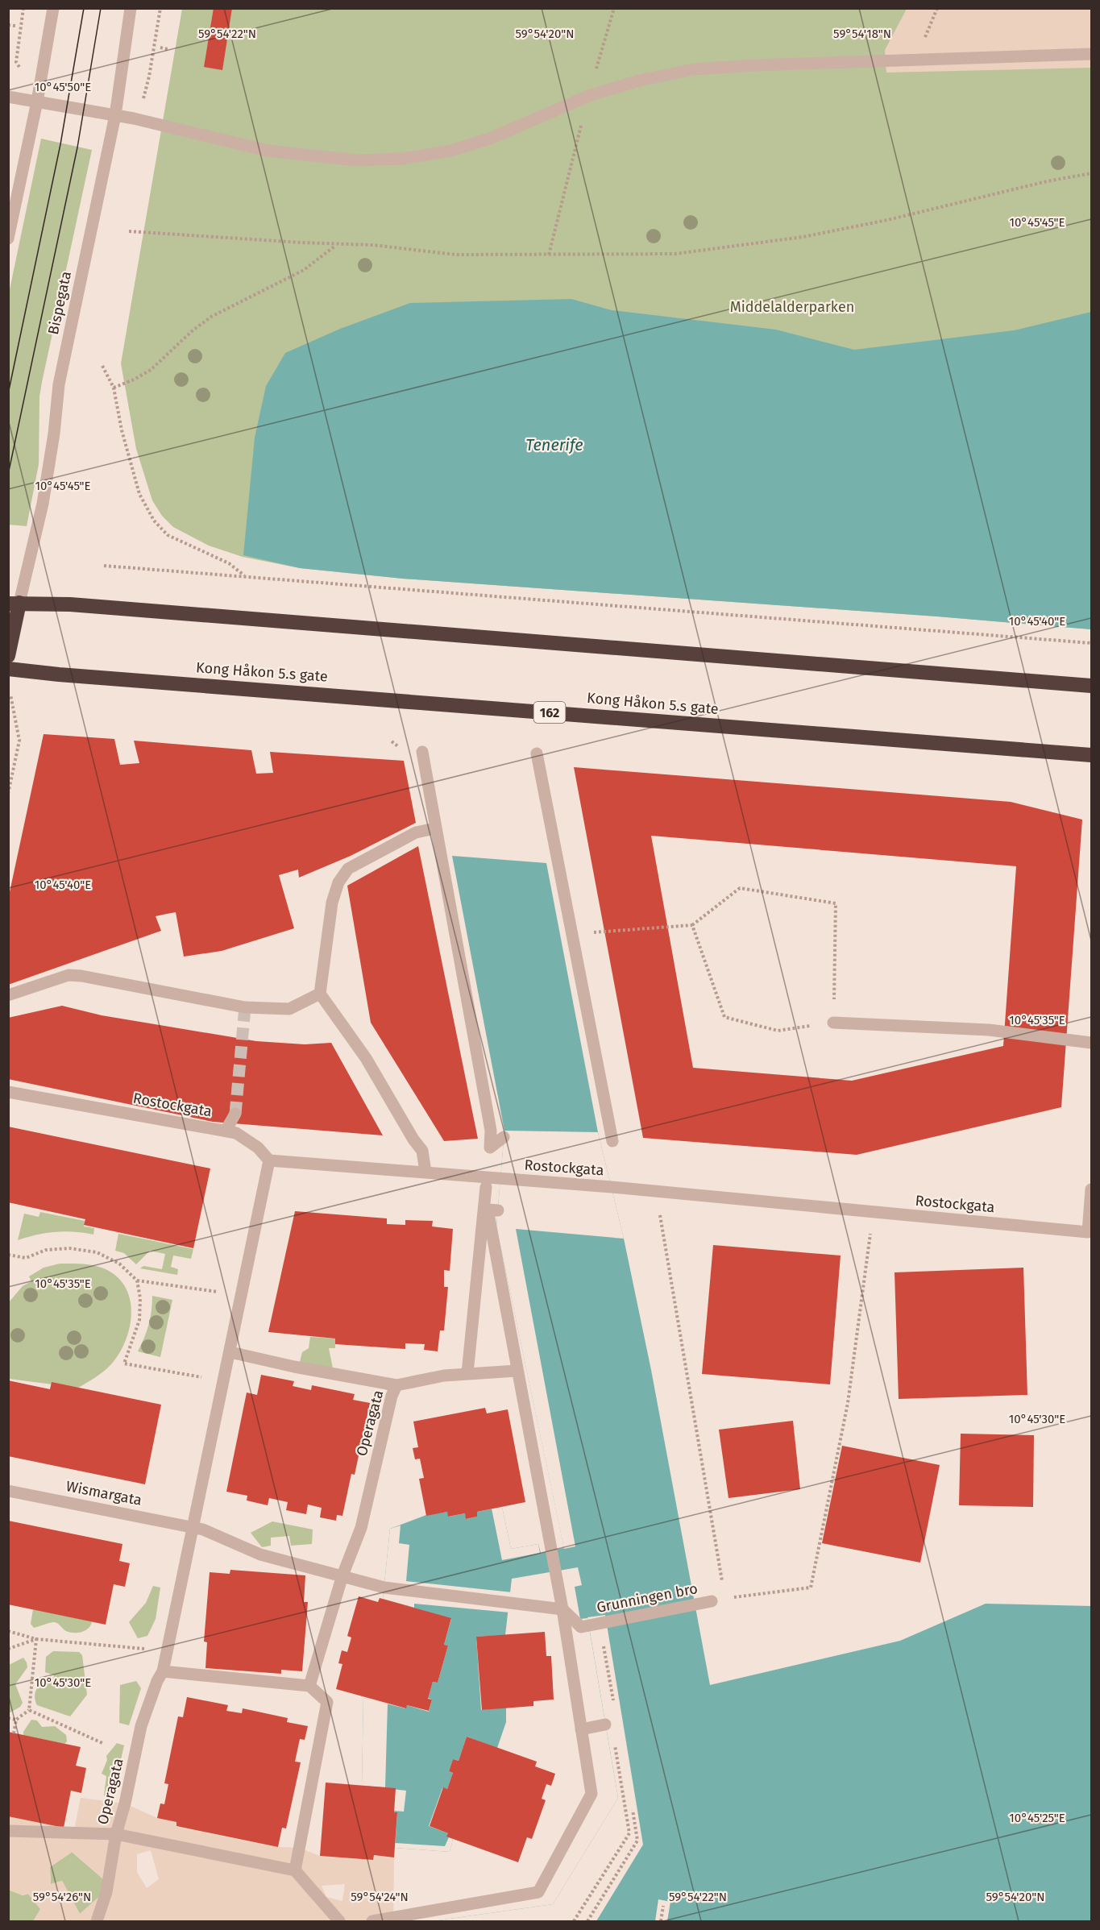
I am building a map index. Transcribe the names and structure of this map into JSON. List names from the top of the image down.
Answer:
{
  "streets": {
    "highway": ["Kong Håkon 5.s gate", "162"],
    "street": [
      "Bispegata",
      "Rostockgata",
      "Operagata",
      "Wismargata",
      "Grunningen bro"
    ]
  },
  "crossings": [
    ["Rostockgata", "Operagata"],
    ["Operagata", "Wismargata"]
  ],
  "water": ["Tenerife"],
  "parks": ["Middelalderparken"],
  "coordinates": [
    "59°54'22\"N",
    "59°54'20\"N",
    "59°54'18\"N",
    "10°45'50\"E",
    "10°45'45\"E",
    "10°45'40\"E",
    "10°45'35\"E",
    "10°45'30\"E",
    "10°45'25\"E",
    "59°54'26\"N",
    "59°54'24\"N"
  ]
}
